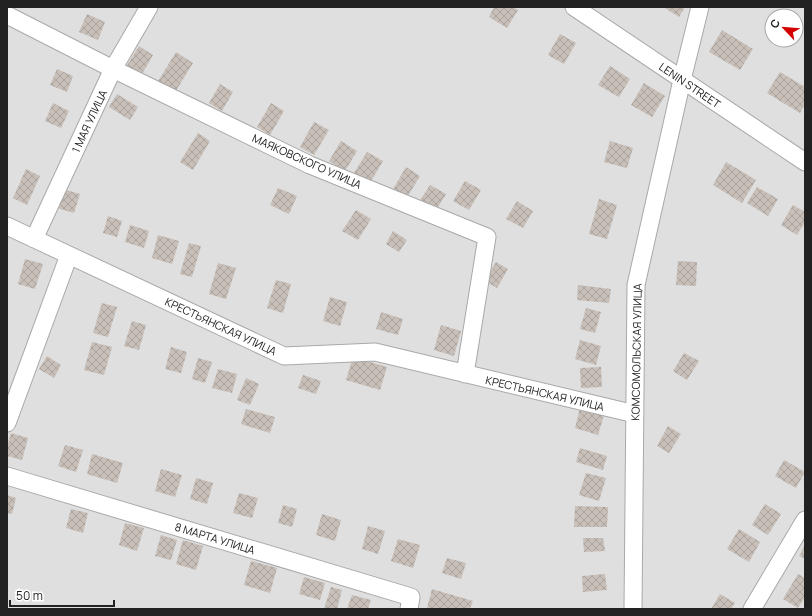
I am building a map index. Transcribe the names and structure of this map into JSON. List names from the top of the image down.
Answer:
{
  "streets": {
    "street": [
      "LENIN STREET",
      "1 МАЯ УЛИЦА",
      "МАЯКОВСКОГО УЛИЦА",
      "КРЕСТЬЯНСКАЯ УЛИЦА",
      "КОМСОМОЛЬСКАЯ УЛИЦА",
      "8 МАРТА УЛИЦА"
    ]
  },
  "crossings": [
    ["LENIN STREET", "КОМСОМОЛЬСКАЯ УЛИЦА"],
    ["1 МАЯ УЛИЦА", "МАЯКОВСКОГО УЛИЦА"],
    ["1 МАЯ УЛИЦА", "КРЕСТЬЯНСКАЯ УЛИЦА"],
    ["МАЯКОВСКОГО УЛИЦА", "КРЕСТЬЯНСКАЯ УЛИЦА"],
    ["КРЕСТЬЯНСКАЯ УЛИЦА", "КОМСОМОЛЬСКАЯ УЛИЦА"]
  ],
  "scale_bar": "50 m",
  "north": "top left"
}
